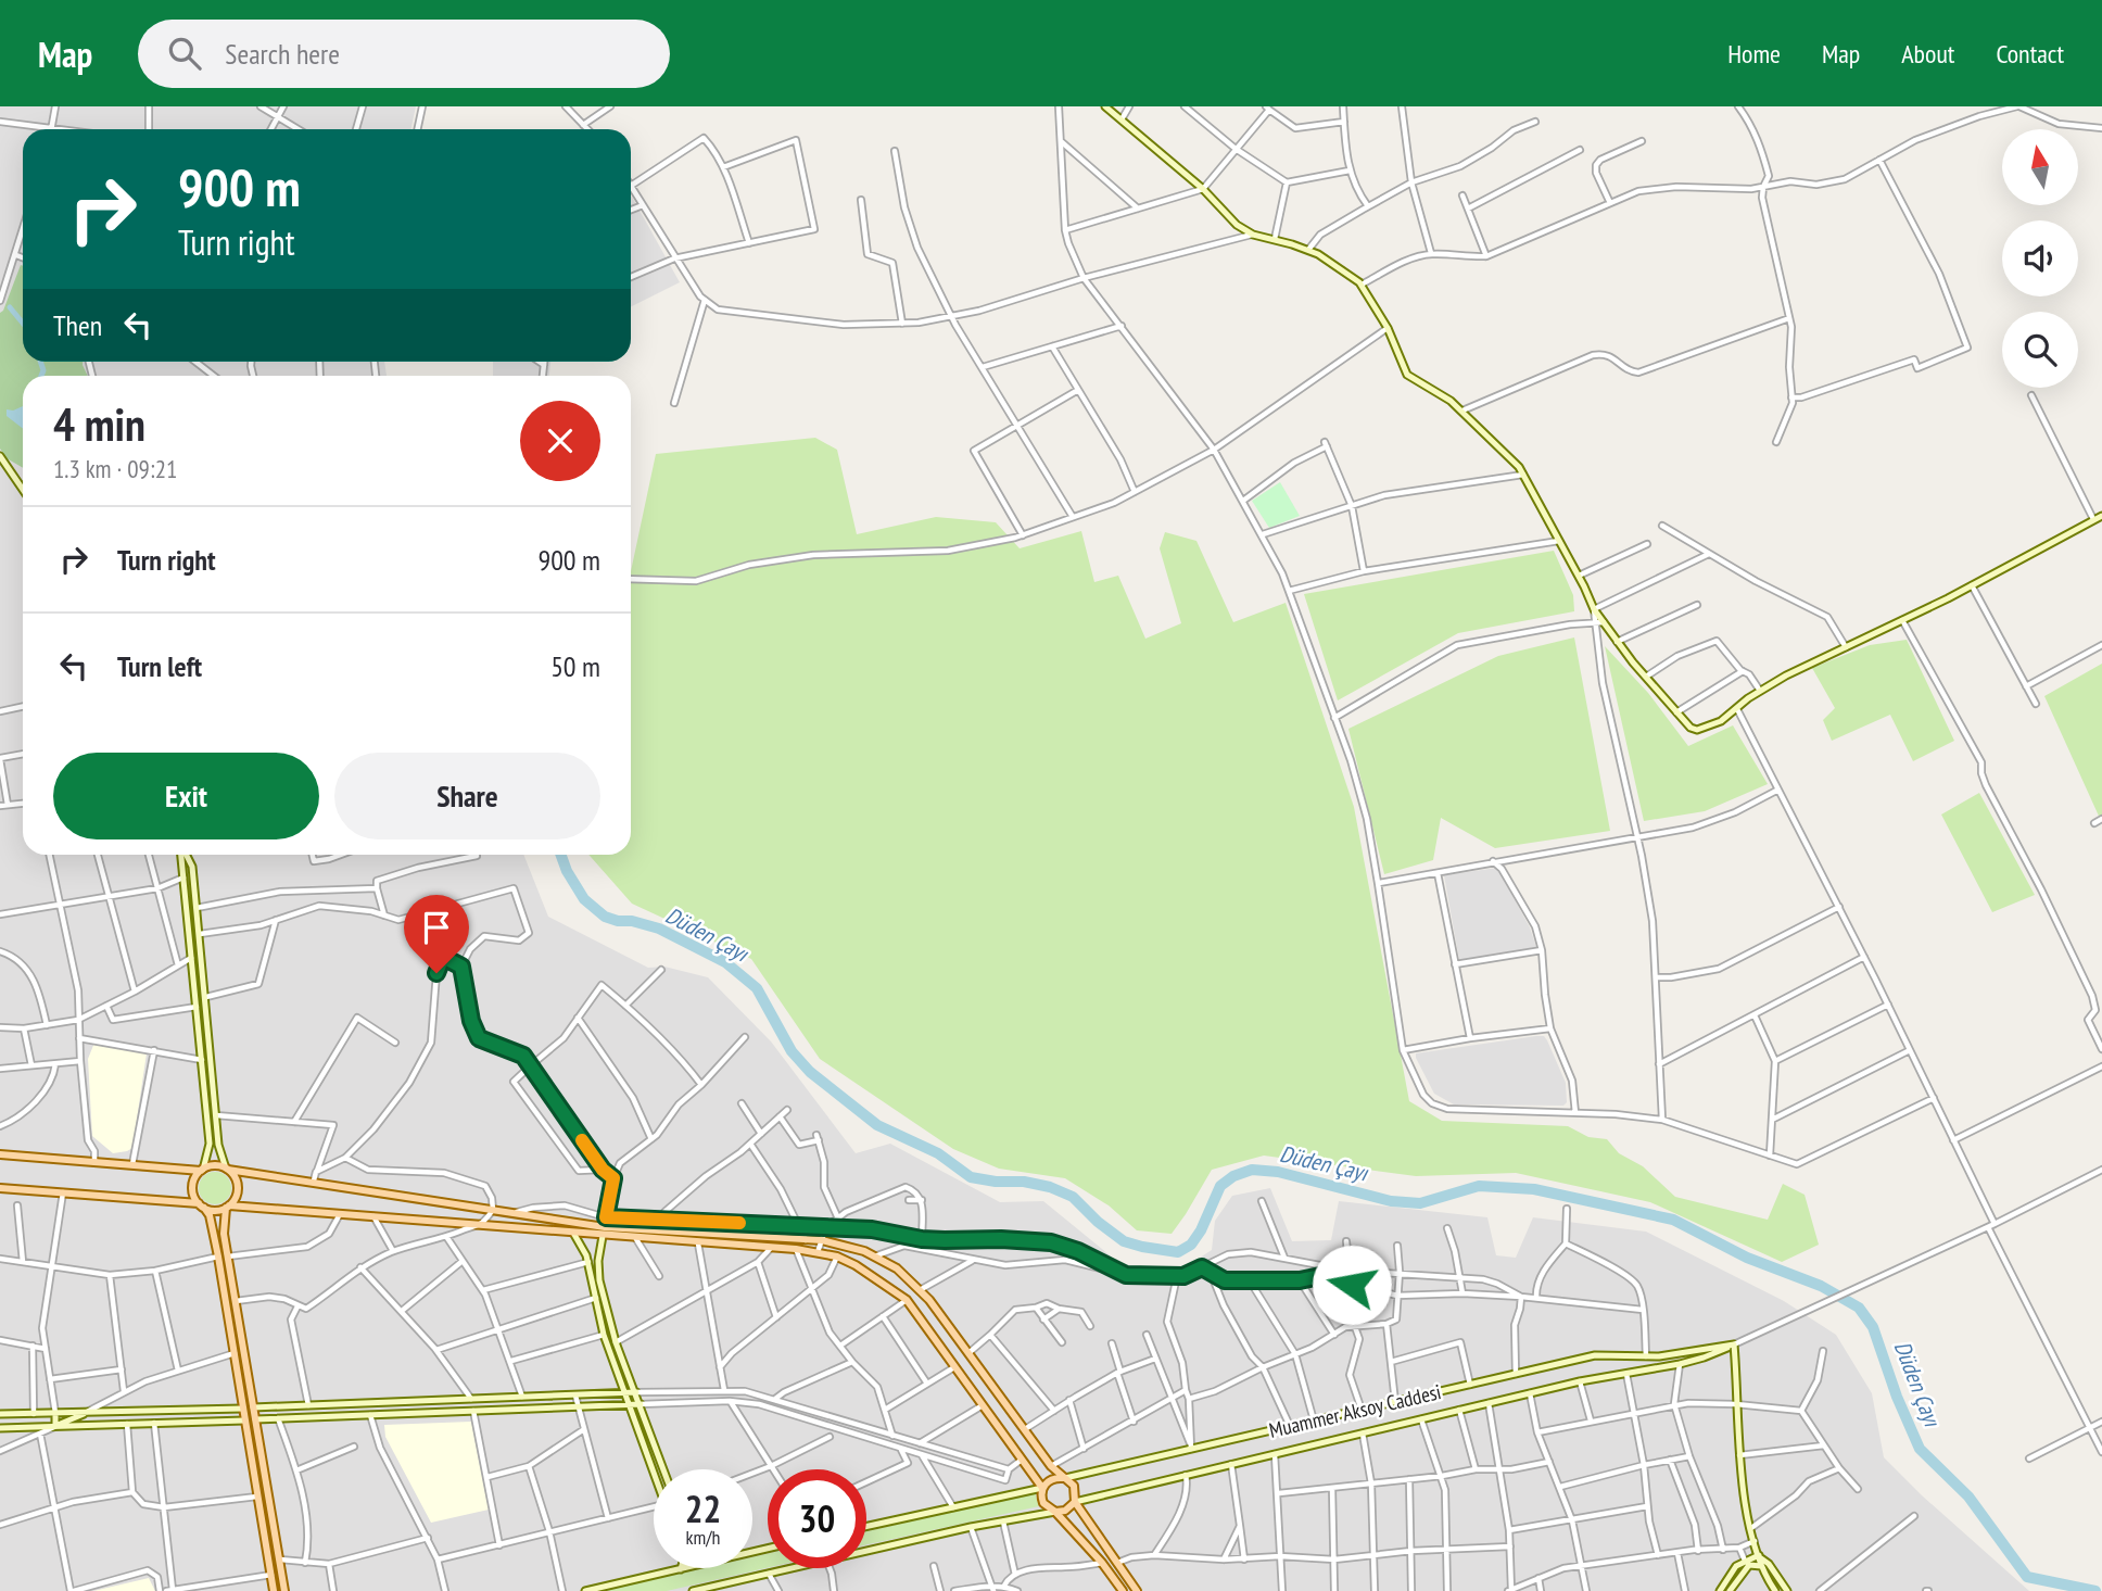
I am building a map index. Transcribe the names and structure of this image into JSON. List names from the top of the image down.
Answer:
{
  "streets": {
    "street": ["Muammer Aksoy Caddesi"]
  },
  "water": ["Düden Çayı"],
  "north": "top",
  "page": {
    "header": "Map",
    "search": "Search here",
    "nav": [
      "Home",
      "Map",
      "About",
      "Contact"
    ],
    "turn": ["900 m", "Turn right"],
    "then": "Then",
    "heading": ["4 min", "1.3 km · 09:21"],
    "list": [
      {
        "name": "Turn right",
        "value": "900 m"
      },
      {
        "name": "Turn left",
        "value": "50 m"
      }
    ],
    "buttons": ["Exit", "Share"],
    "speed": "22 km/h",
    "limit": "30"
  }
}
